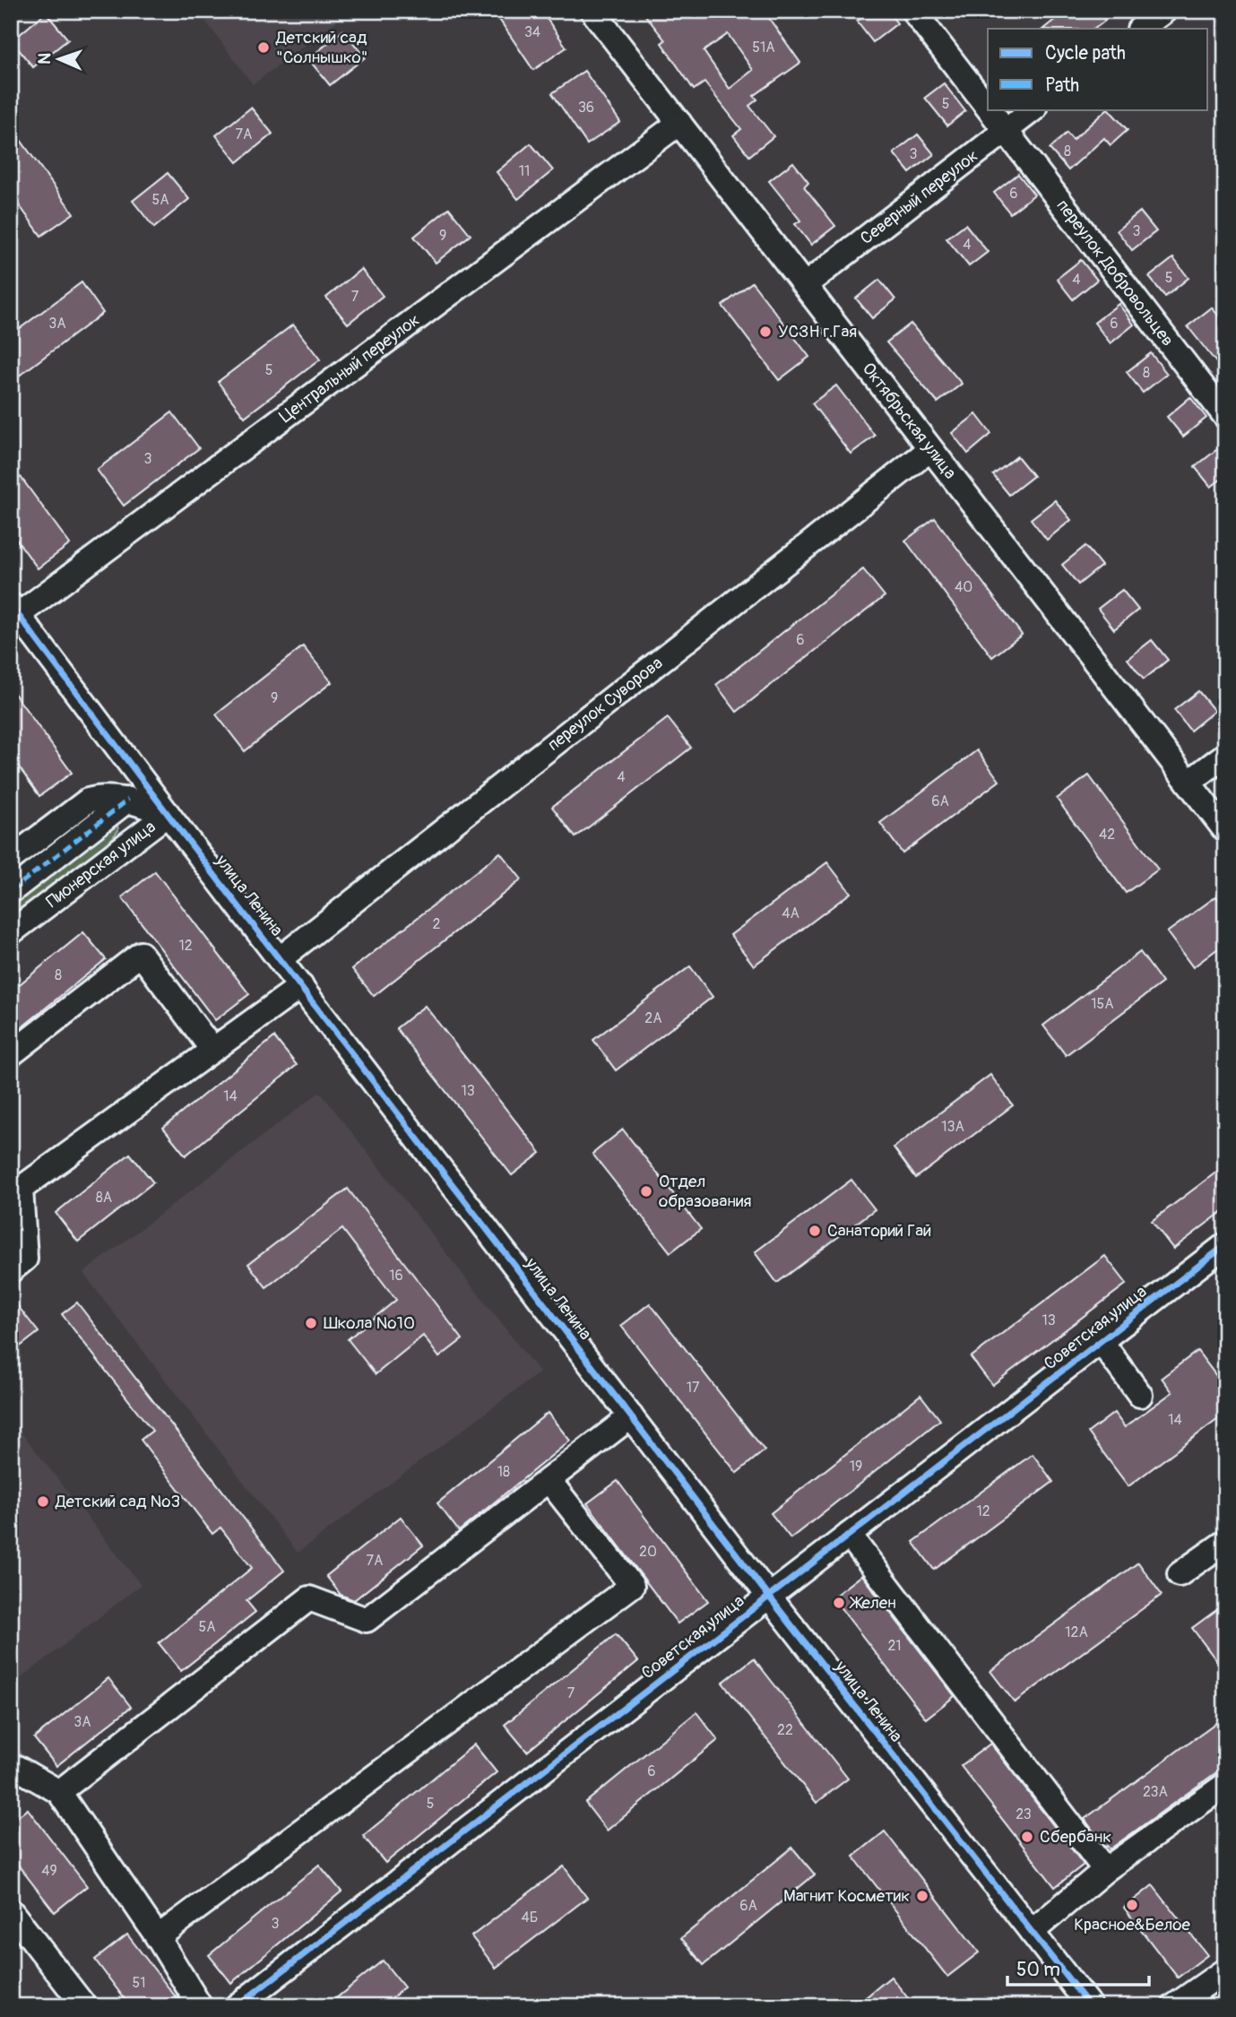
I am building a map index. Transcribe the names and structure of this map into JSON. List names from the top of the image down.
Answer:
{
  "streets": {
    "street": [
      "Северный переулок",
      "переулок Добровольцев",
      "Центральный переулок",
      "Октябрьская улица",
      "переулок Суворова",
      "Пионерская улица",
      "улица Ленина",
      "Советская улица"
    ]
  },
  "crossings": [
    ["Северный переулок", "переулок Добровольцев"],
    ["Северный переулок", "Октябрьская улица"],
    ["Центральный переулок", "Октябрьская улица"],
    ["Центральный переулок", "улица Ленина"],
    ["Октябрьская улица", "переулок Суворова"],
    ["переулок Суворова", "улица Ленина"],
    ["Пионерская улица", "улица Ленина"],
    ["улица Ленина", "Советская улица"]
  ],
  "places": [
    "Детский сад \"Солнышко\"",
    "УСЗН г.Гая",
    "Отдел образования",
    "Санаторий Гай",
    "Школа №10",
    "Детский сад №3",
    "Желен",
    "Сбербанк",
    "Магнит Косметик",
    "Красное&Белое"
  ],
  "house_numbers": [
    "34",
    "51А",
    "5",
    "36",
    "7А",
    "8",
    "3",
    "11",
    "6",
    "5А",
    "3",
    "9",
    "4",
    "5",
    "4",
    "7",
    "3А",
    "6",
    "5",
    "8",
    "3",
    "40",
    "6",
    "9",
    "4",
    "6А",
    "42",
    "4А",
    "2",
    "12",
    "8",
    "15А",
    "2А",
    "13",
    "14",
    "13А",
    "8А",
    "16",
    "13",
    "17",
    "14",
    "19",
    "18",
    "12",
    "20",
    "7А",
    "5А",
    "12А",
    "21",
    "7",
    "3А",
    "22",
    "6",
    "23А",
    "5",
    "23",
    "49",
    "6А",
    "4Б",
    "3",
    "51"
  ],
  "legend": ["Cycle path", "Path"],
  "scale_bar": "50 m",
  "north": "left"
}
